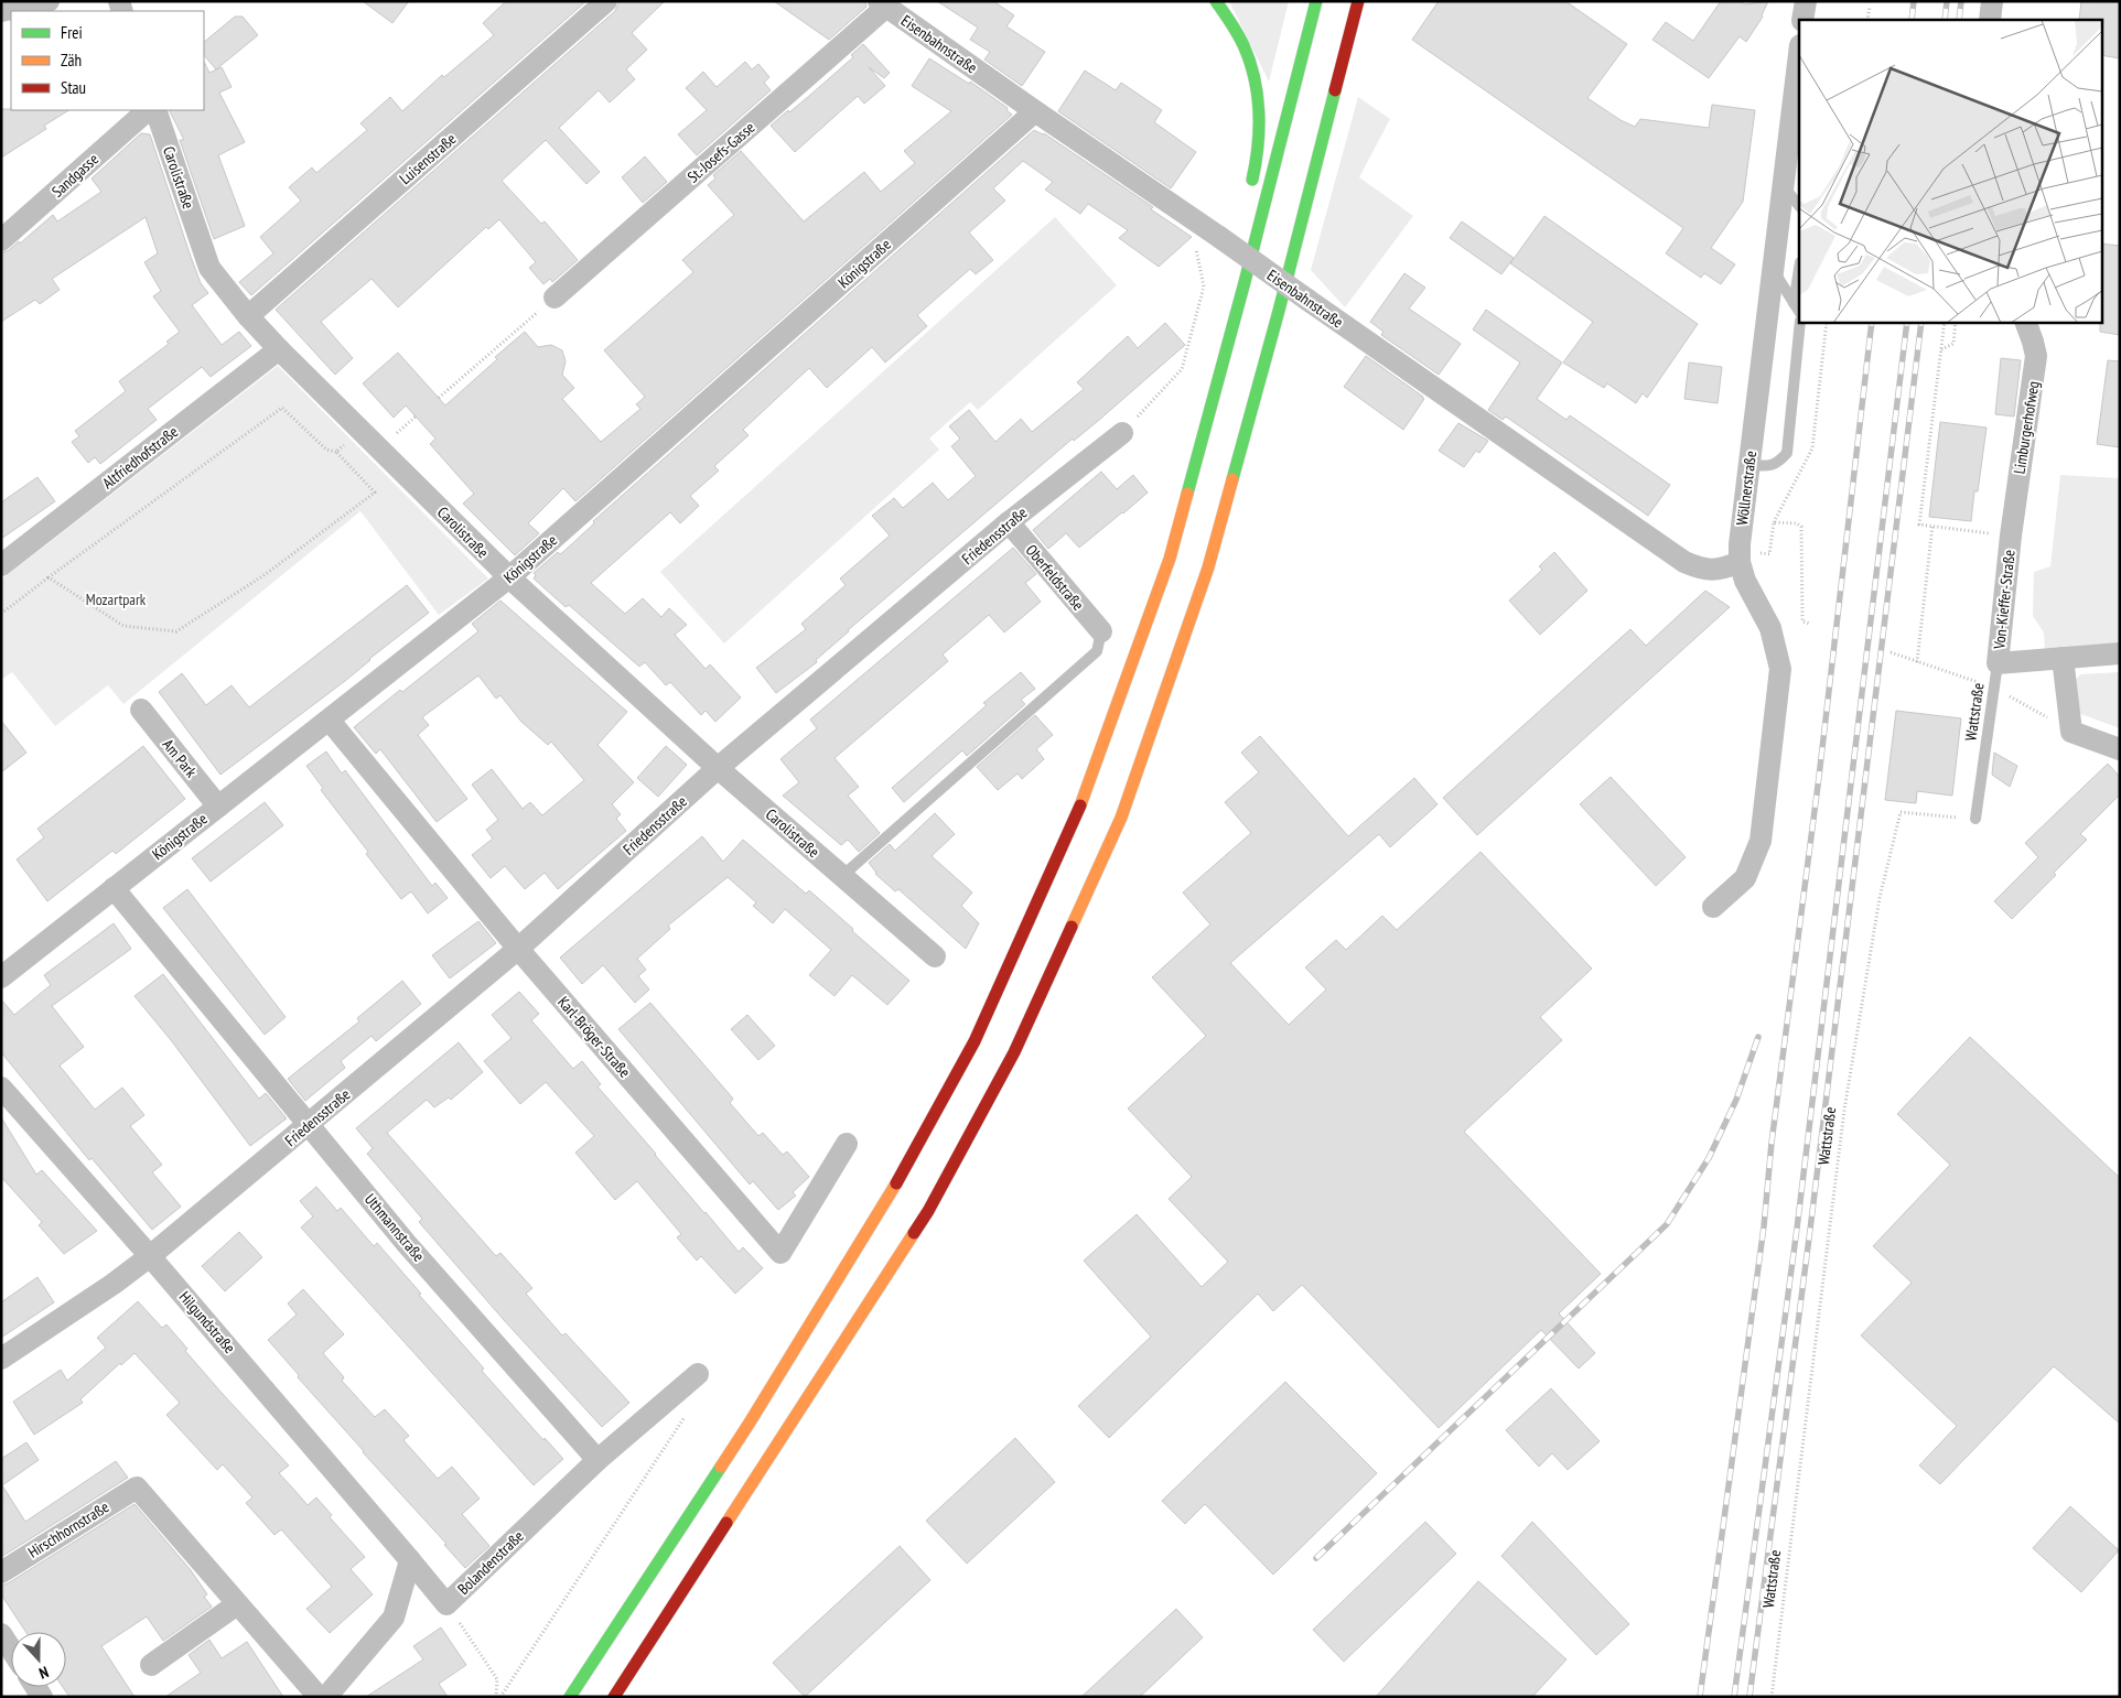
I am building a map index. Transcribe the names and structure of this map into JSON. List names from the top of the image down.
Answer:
{
  "streets": {
    "street": [
      "Eisenbahnstraße",
      "St.-Josefs-Gasse",
      "Luisenstraße",
      "Sandgasse",
      "Carolistraße",
      "Königstraße",
      "Limburgerhofweg",
      "Altfriedhofstraße",
      "Wöllnerstraße",
      "Friedensstraße",
      "Oberfeldstraße",
      "Von-Kieffer-Straße",
      "Am Park",
      "Karl-Bröger-Straße",
      "Uthmannstraße",
      "Hilgundstraße",
      "Hirschhornstraße",
      "Bolandenstraße"
    ],
    "lane": ["Wattstraße"]
  },
  "crossings": [
    ["Eisenbahnstraße", "St.-Josefs-Gasse"],
    ["Eisenbahnstraße", "Königstraße"],
    ["Eisenbahnstraße", "Wöllnerstraße"],
    ["Luisenstraße", "Carolistraße"],
    ["Carolistraße", "Königstraße"],
    ["Carolistraße", "Altfriedhofstraße"],
    ["Carolistraße", "Friedensstraße"],
    ["Königstraße", "Am Park"],
    ["Königstraße", "Karl-Bröger-Straße"],
    ["Königstraße", "Uthmannstraße"],
    ["Limburgerhofweg", "Von-Kieffer-Straße"],
    ["Friedensstraße", "Oberfeldstraße"],
    ["Friedensstraße", "Karl-Bröger-Straße"],
    ["Friedensstraße", "Uthmannstraße"],
    ["Friedensstraße", "Hilgundstraße"],
    ["Von-Kieffer-Straße", "Wattstraße"],
    ["Uthmannstraße", "Bolandenstraße"],
    ["Hilgundstraße", "Bolandenstraße"]
  ],
  "parks": ["Mozartpark"],
  "legend": ["Frei", "Zäh", "Stau"],
  "north": "bottom"
}
